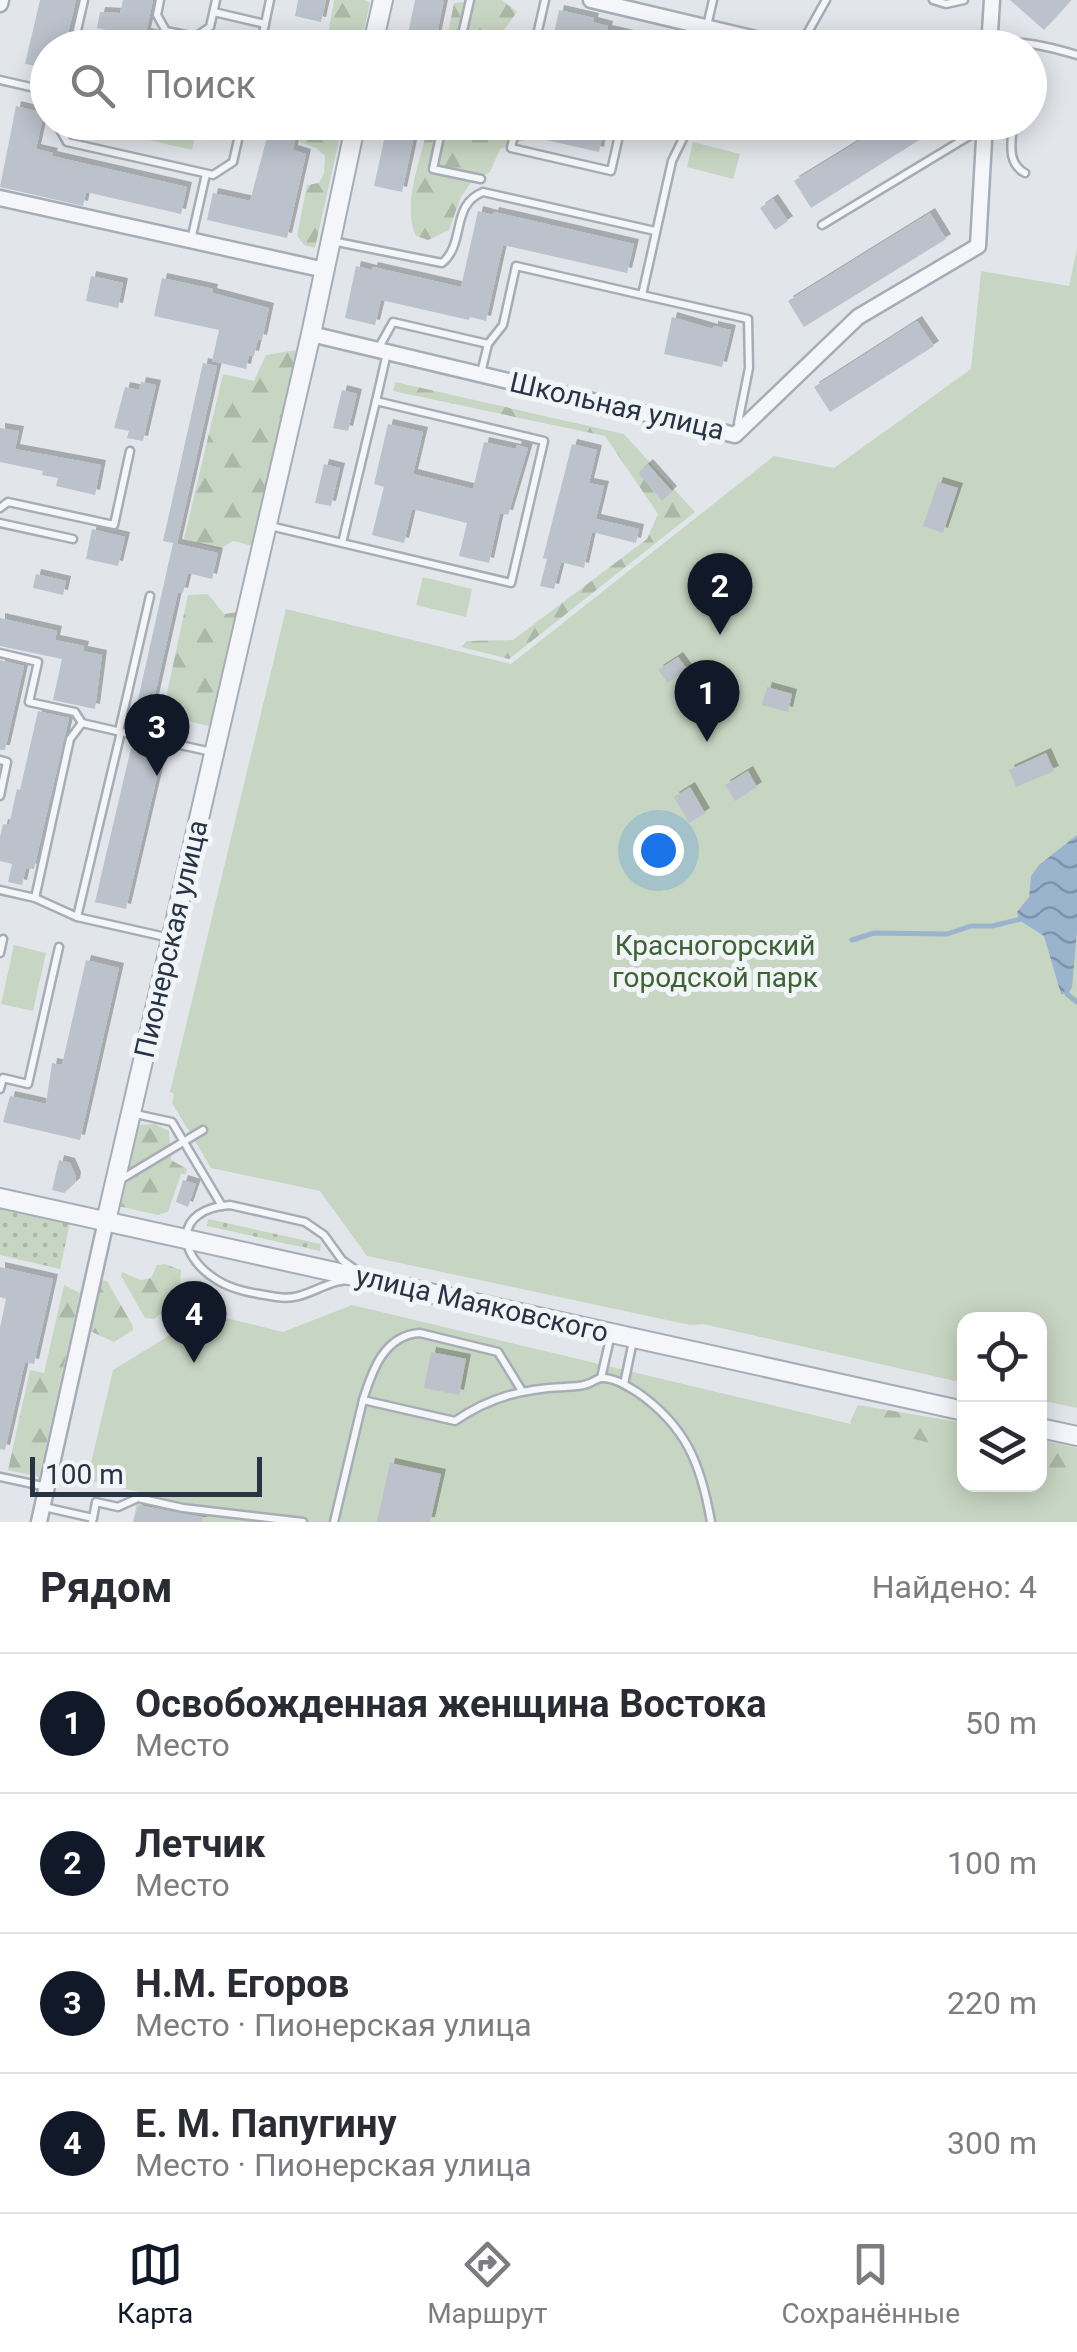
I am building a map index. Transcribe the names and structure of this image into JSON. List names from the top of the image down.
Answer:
{
  "streets": {
    "street": ["Школьная улица", "Пионерская улица", "улица Маяковского"]
  },
  "crossings": [
    ["Школьная улица", "Пионерская улица"],
    ["Пионерская улица", "улица Маяковского"]
  ],
  "parks": ["Красногорский городской парк"],
  "scale_bar": "100 m",
  "page": {
    "search": "Поиск",
    "pins": [
      "2",
      "1",
      "3",
      "4"
    ],
    "scale": "100 m",
    "heading": ["Рядом", "Найдено: 4"],
    "list": [
      {
        "mark": "1",
        "name": "Освобожденная женщина Востока",
        "note": "Место",
        "value": "50 m"
      },
      {
        "mark": "2",
        "name": "Летчик",
        "note": "Место",
        "value": "100 m"
      },
      {
        "mark": "3",
        "name": "Н.М. Егоров",
        "note": "Место · Пионерская улица",
        "value": "220 m"
      },
      {
        "mark": "4",
        "name": "Е. М. Папугину",
        "note": "Место · Пионерская улица",
        "value": "300 m"
      }
    ],
    "nav": ["Карта", "Маршрут", "Сохранённые"]
  }
}
